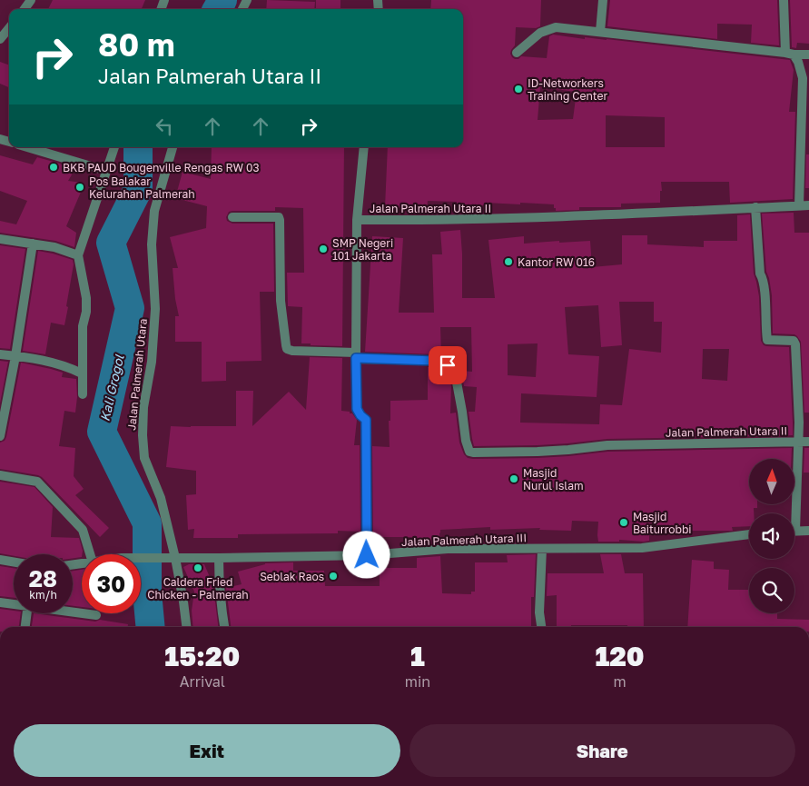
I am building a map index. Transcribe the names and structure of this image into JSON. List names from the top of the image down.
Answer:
{
  "streets": {
    "street": ["Jalan Palmerah Utara II", "Jalan Palmerah Utara", "Jalan Palmerah Utara III"]
  },
  "crossings": [
    ["Jalan Palmerah Utara", "Jalan Palmerah Utara III"]
  ],
  "water": ["Kali Grogol"],
  "places": [
    "ID-Networkers Training Center",
    "BKB PAUD Bougenville Rengas RW 03",
    "Pos Balakar Kelurahan Palmerah",
    "SMP Negeri 101 Jakarta",
    "Kantor RW 016",
    "Masjid Nurul Islam",
    "Masjid Baiturrobbi",
    "Caldera Fried Chicken - Palmerah",
    "Seblak Raos"
  ],
  "north": "top",
  "page": {
    "turn": ["80 m", "Jalan Palmerah Utara II"],
    "speed": "28 km/h",
    "limit": "30",
    "eta": [
      "15:20",
      "Arrival",
      "1",
      "min",
      "120",
      "m"
    ],
    "buttons": ["Exit", "Share"]
  }
}
